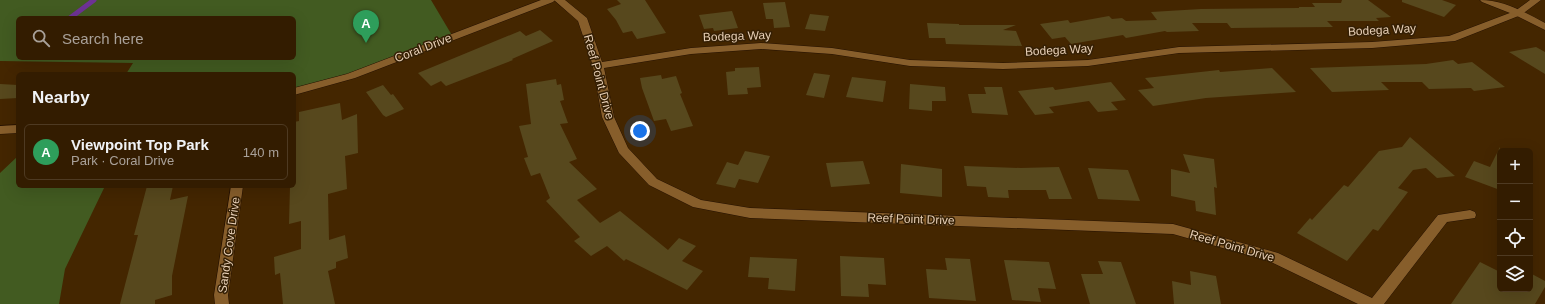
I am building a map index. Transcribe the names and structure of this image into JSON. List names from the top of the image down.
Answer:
{
  "streets": {
    "street": [
      "Bodega Way",
      "Coral Drive",
      "Reef Point Drive",
      "Sandy Cove Drive"
    ]
  },
  "crossings": [
    ["Bodega Way", "Reef Point Drive"]
  ],
  "page": {
    "pins": "A",
    "search": "Search here",
    "heading": "Nearby",
    "list": [
      {
        "mark": "A",
        "name": "Viewpoint Top Park",
        "note": "Park · Coral Drive",
        "value": "140 m"
      }
    ],
    "map_buttons": ["+", "−"]
  }
}
